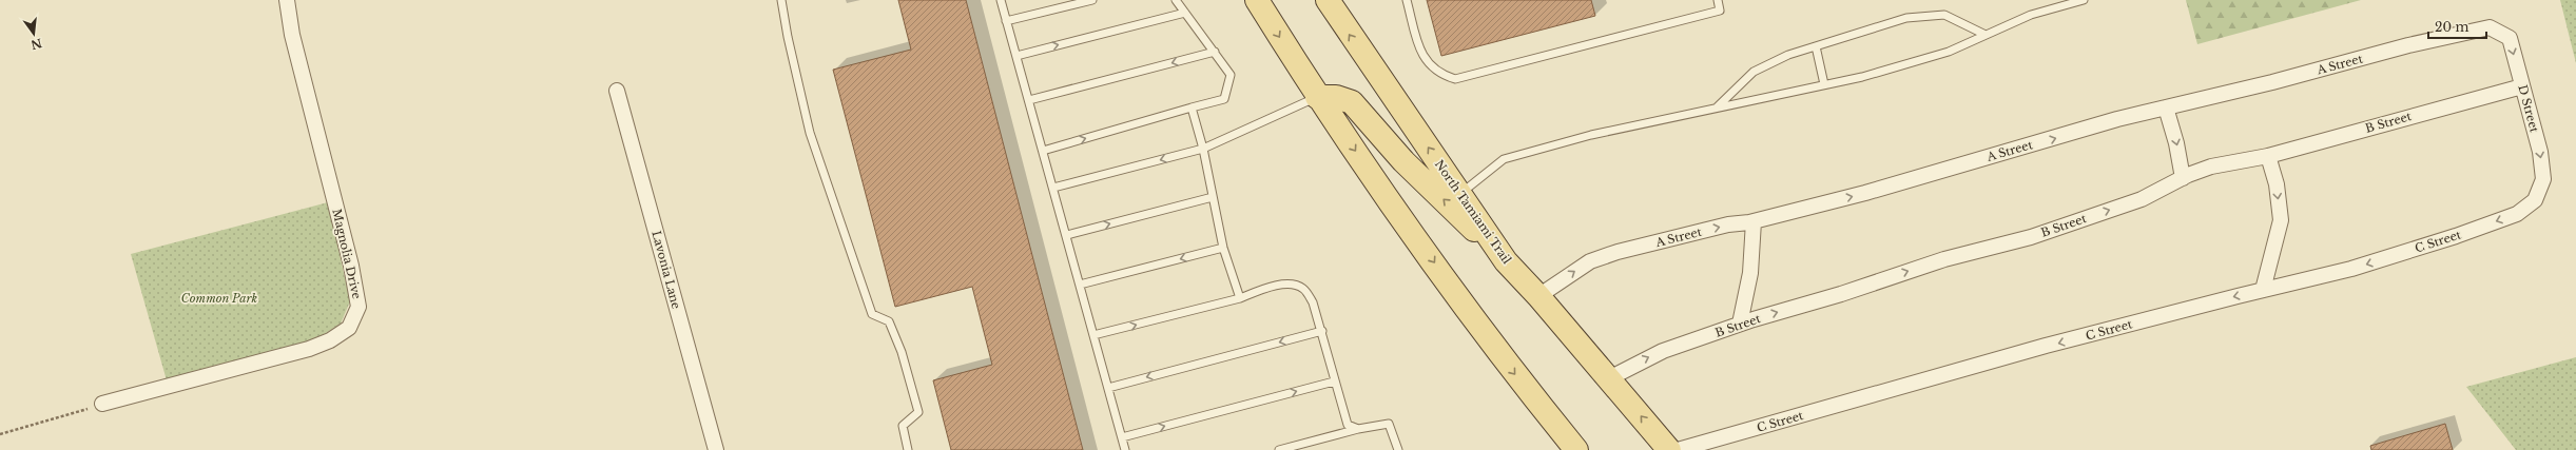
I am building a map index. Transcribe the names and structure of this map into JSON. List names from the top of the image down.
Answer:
{
  "streets": {
    "main road": ["North Tamiami Trail"],
    "street": [
      "A Street",
      "D Street",
      "B Street",
      "C Street",
      "Magnolia Drive",
      "Lavonia Lane"
    ]
  },
  "crossings": [
    ["A Street", "D Street"],
    ["A Street", "North Tamiami Trail"],
    ["D Street", "B Street"],
    ["D Street", "C Street"],
    ["B Street", "North Tamiami Trail"]
  ],
  "one_way": [
    "A Street",
    "D Street",
    "B Street",
    "C Street"
  ],
  "parks": ["Common Park"],
  "scale_bar": "20 m",
  "north": "bottom"
}
